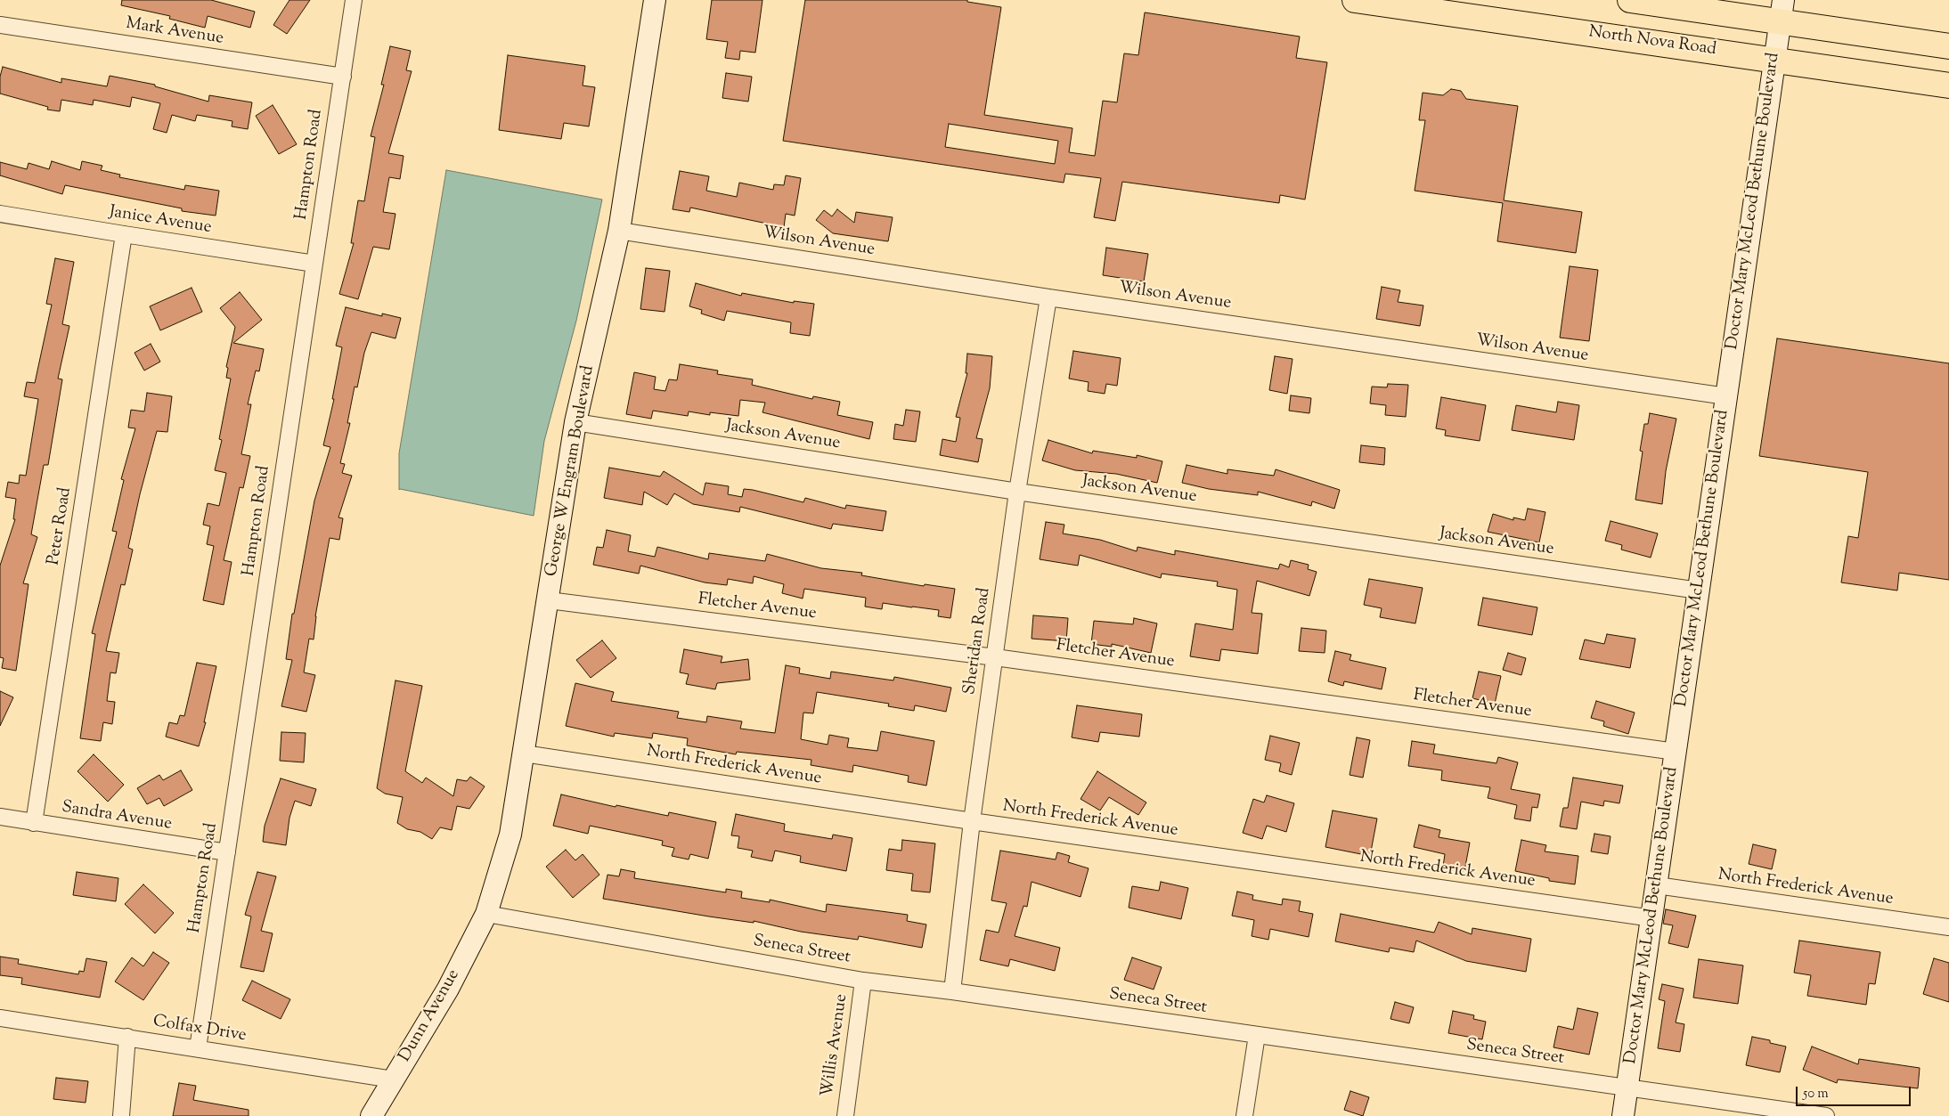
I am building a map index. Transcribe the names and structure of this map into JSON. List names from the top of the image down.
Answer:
{
  "streets": {
    "main road": [
      "North Nova Road",
      "Doctor Mary McLeod Bethune Boulevard",
      "George W Engram Boulevard",
      "Dunn Avenue"
    ],
    "street": [
      "Mark Avenue",
      "Hampton Road",
      "Janice Avenue",
      "Wilson Avenue",
      "Jackson Avenue",
      "Peter Road",
      "Fletcher Avenue",
      "Sheridan Road",
      "North Frederick Avenue",
      "Sandra Avenue",
      "Seneca Street",
      "Colfax Drive",
      "Willis Avenue"
    ]
  },
  "crossings": [
    ["Mark Avenue", "Hampton Road"],
    ["North Nova Road", "Doctor Mary McLeod Bethune Boulevard"],
    ["Hampton Road", "Janice Avenue"],
    ["Hampton Road", "Sandra Avenue"],
    ["Hampton Road", "Colfax Drive"],
    ["Doctor Mary McLeod Bethune Boulevard", "Wilson Avenue"],
    ["Doctor Mary McLeod Bethune Boulevard", "Jackson Avenue"],
    ["Doctor Mary McLeod Bethune Boulevard", "Fletcher Avenue"],
    ["Doctor Mary McLeod Bethune Boulevard", "North Frederick Avenue"],
    ["Doctor Mary McLeod Bethune Boulevard", "Seneca Street"],
    ["Janice Avenue", "Peter Road"],
    ["Wilson Avenue", "George W Engram Boulevard"],
    ["Wilson Avenue", "Sheridan Road"],
    ["Jackson Avenue", "George W Engram Boulevard"],
    ["Jackson Avenue", "Sheridan Road"],
    ["George W Engram Boulevard", "Fletcher Avenue"],
    ["George W Engram Boulevard", "North Frederick Avenue"],
    ["George W Engram Boulevard", "Seneca Street"],
    ["George W Engram Boulevard", "Dunn Avenue"],
    ["Peter Road", "Sandra Avenue"],
    ["Fletcher Avenue", "Sheridan Road"],
    ["Sheridan Road", "North Frederick Avenue"],
    ["Sheridan Road", "Seneca Street"],
    ["Seneca Street", "Dunn Avenue"],
    ["Seneca Street", "Willis Avenue"],
    ["Dunn Avenue", "Colfax Drive"]
  ],
  "scale_bar": "50 m"
}
